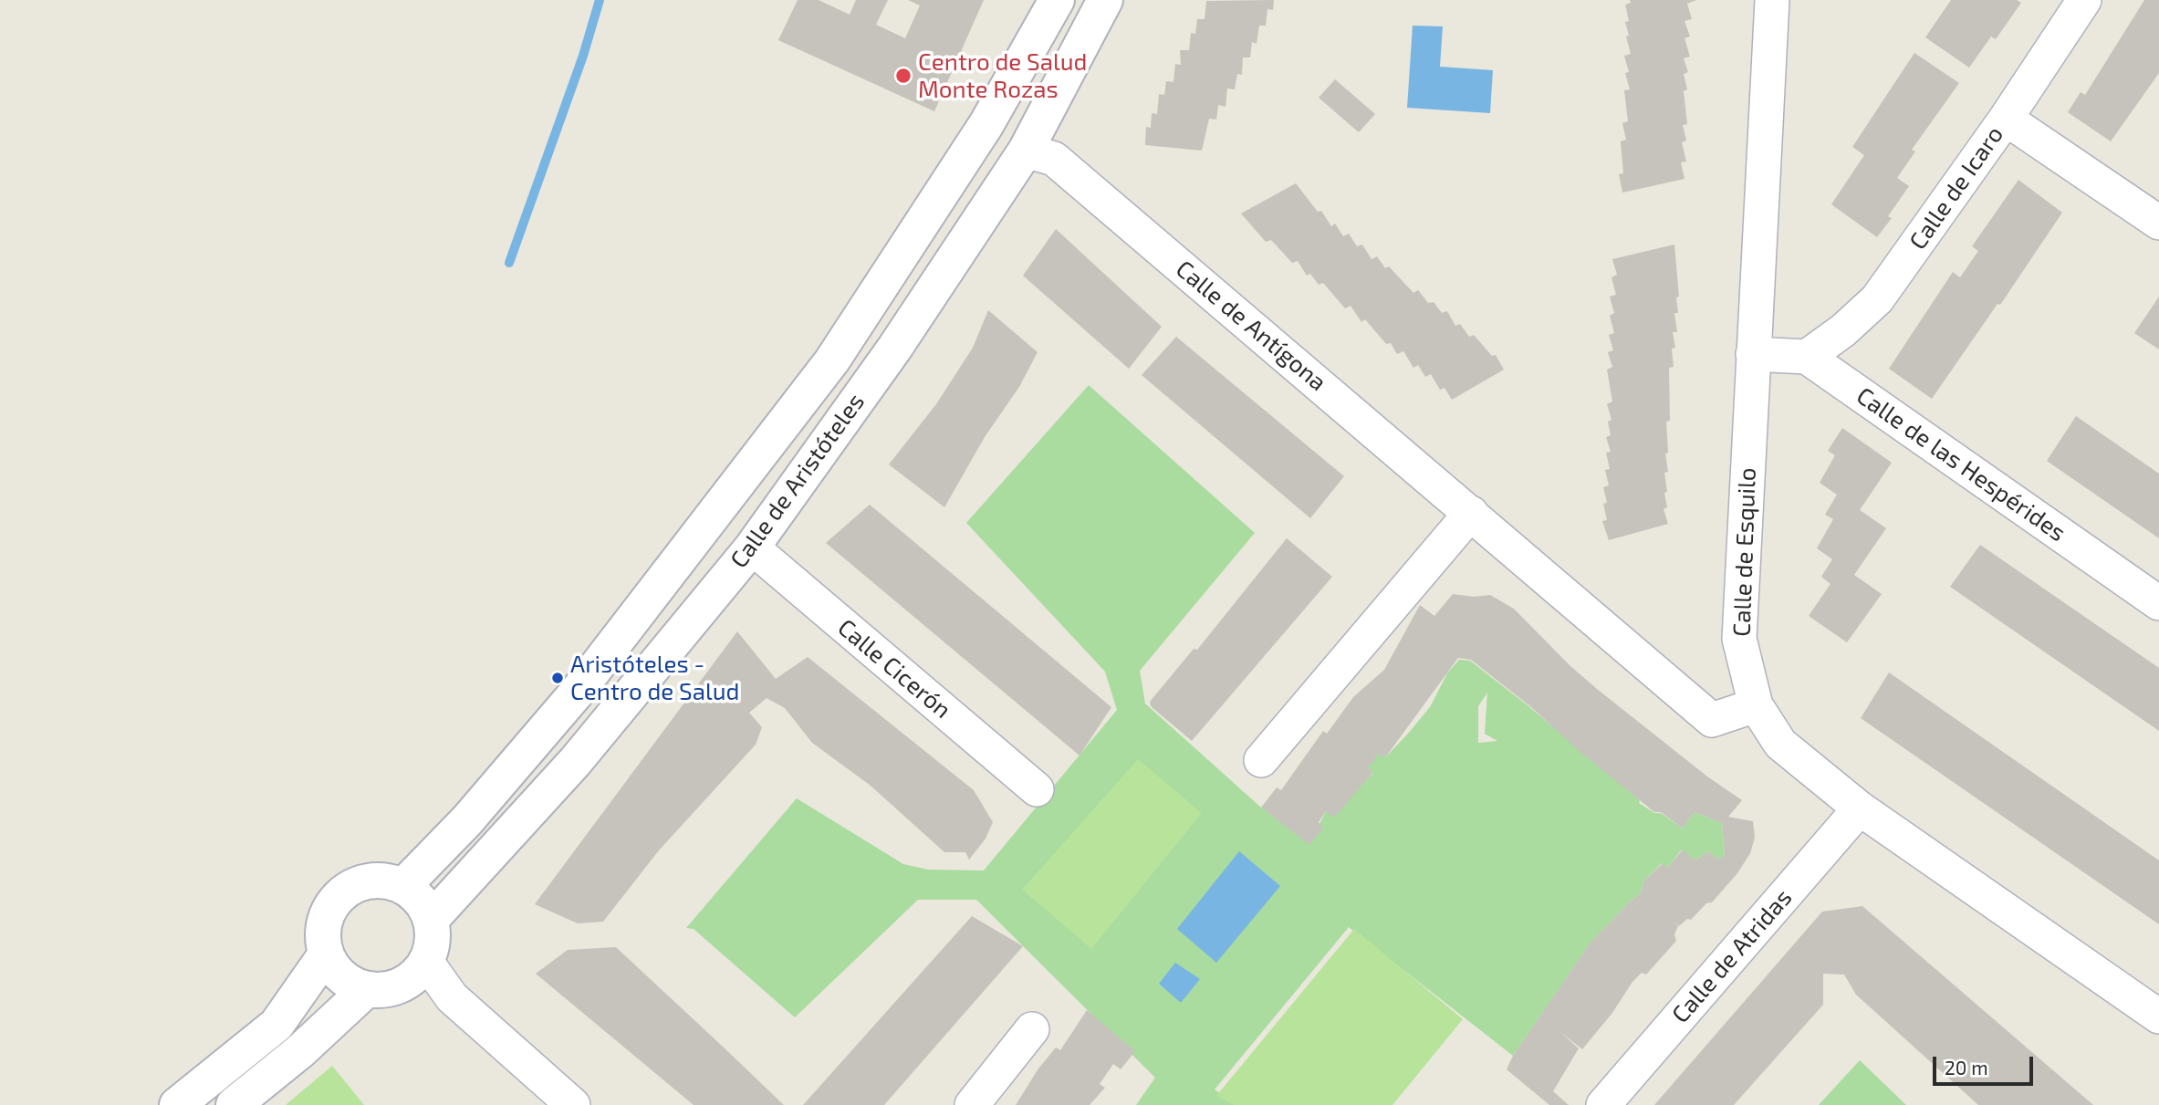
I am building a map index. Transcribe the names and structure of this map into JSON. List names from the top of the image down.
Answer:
{
  "streets": {
    "main road": ["Calle de Aristóteles"],
    "street": [
      "Calle de Icaro",
      "Calle de Antígona",
      "Calle de las Hespérides",
      "Calle de Esquilo",
      "Calle Cicerón",
      "Calle de Atridas"
    ]
  },
  "crossings": [
    ["Calle de Icaro", "Calle de las Hespérides"],
    ["Calle de Antígona", "Calle de Aristóteles"],
    ["Calle de Antígona", "Calle de Esquilo"],
    ["Calle de Aristóteles", "Calle Cicerón"],
    ["Calle de Esquilo", "Calle de Atridas"]
  ],
  "places": ["Centro de Salud Monte Rozas", "Aristóteles - Centro de Salud"],
  "scale_bar": "20 m"
}
